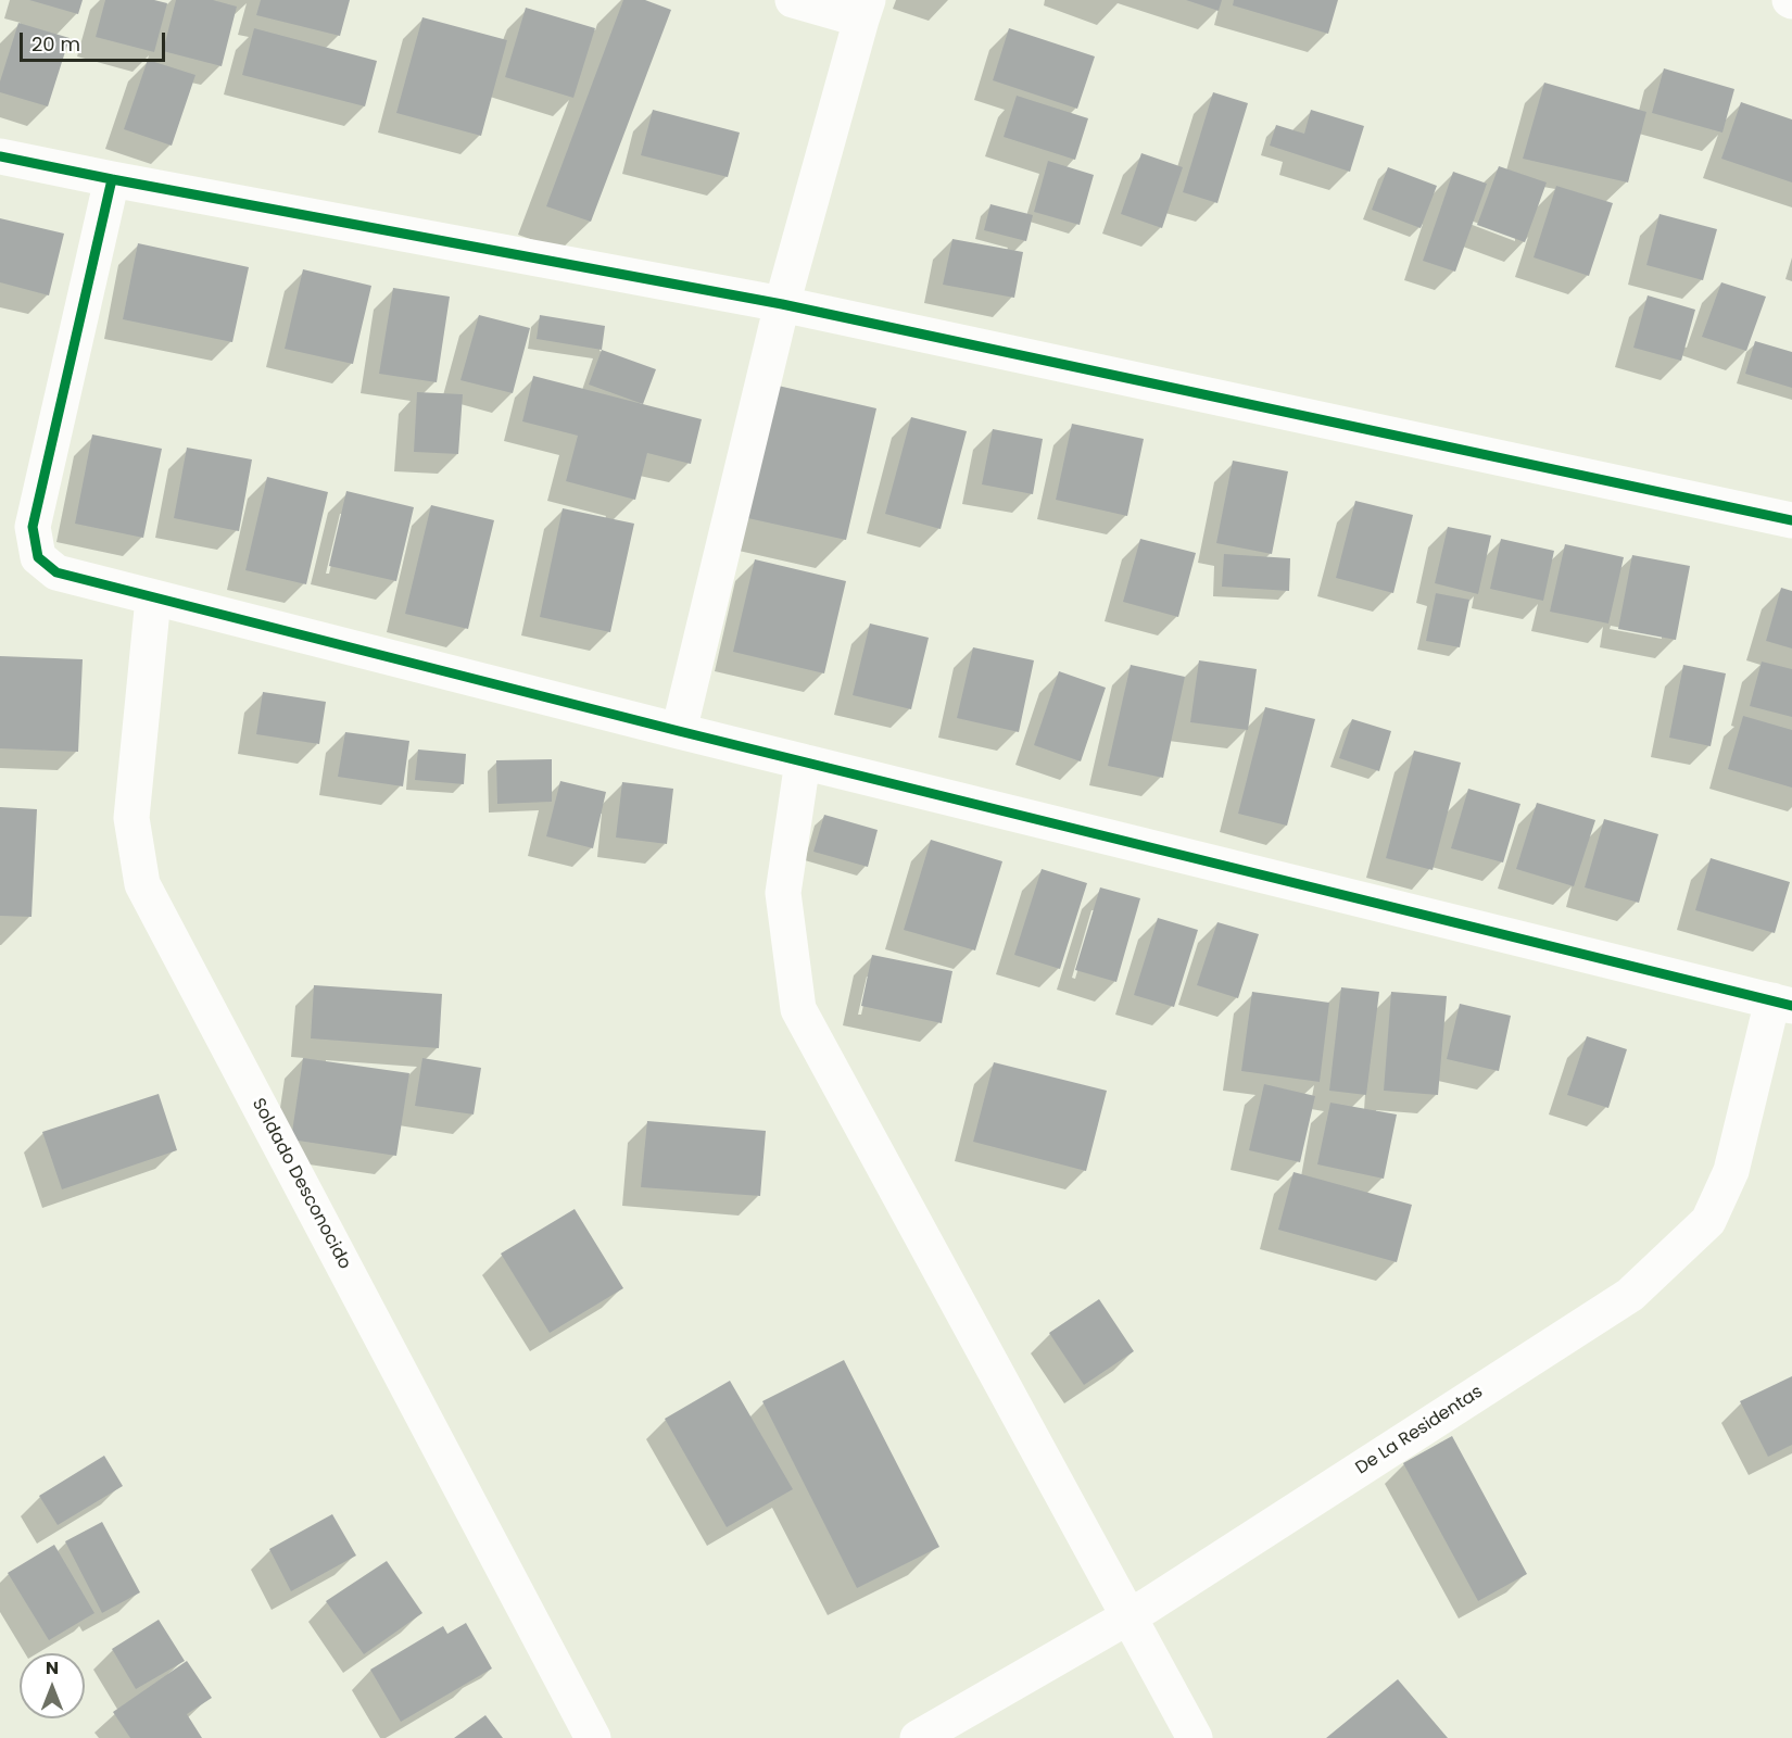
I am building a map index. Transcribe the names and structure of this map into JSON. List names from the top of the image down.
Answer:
{
  "streets": {
    "street": ["Soldado Desconocido", "De La Residentas"]
  },
  "scale_bar": "20 m",
  "north": "top"
}
